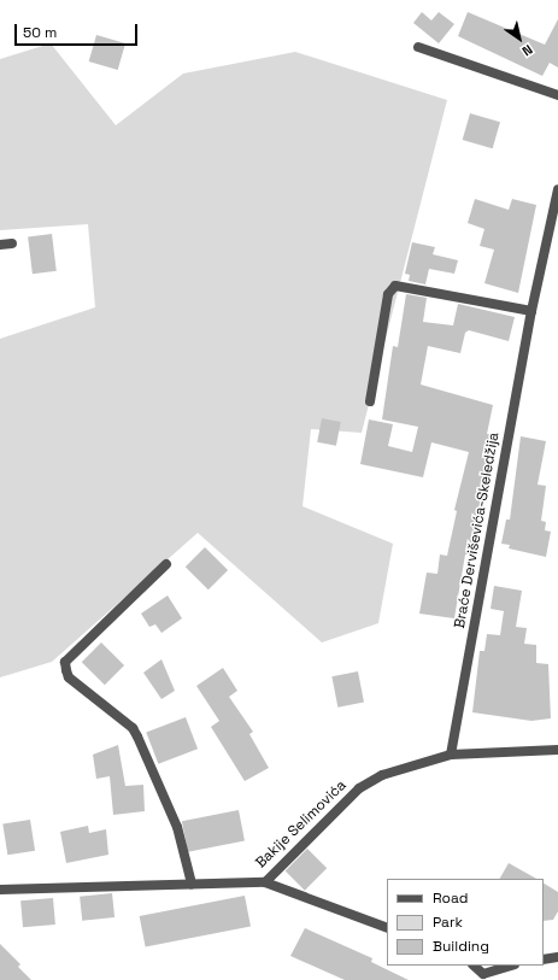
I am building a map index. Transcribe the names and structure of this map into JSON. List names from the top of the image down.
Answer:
{
  "streets": {
    "street": ["Braće Derviševića-Skeledžija", "Bakije Selimovića"]
  },
  "crossings": [
    ["Braće Derviševića-Skeledžija", "Bakije Selimovića"]
  ],
  "legend": ["Road", "Park", "Building"],
  "scale_bar": "50 m",
  "north": "bottom right"
}
